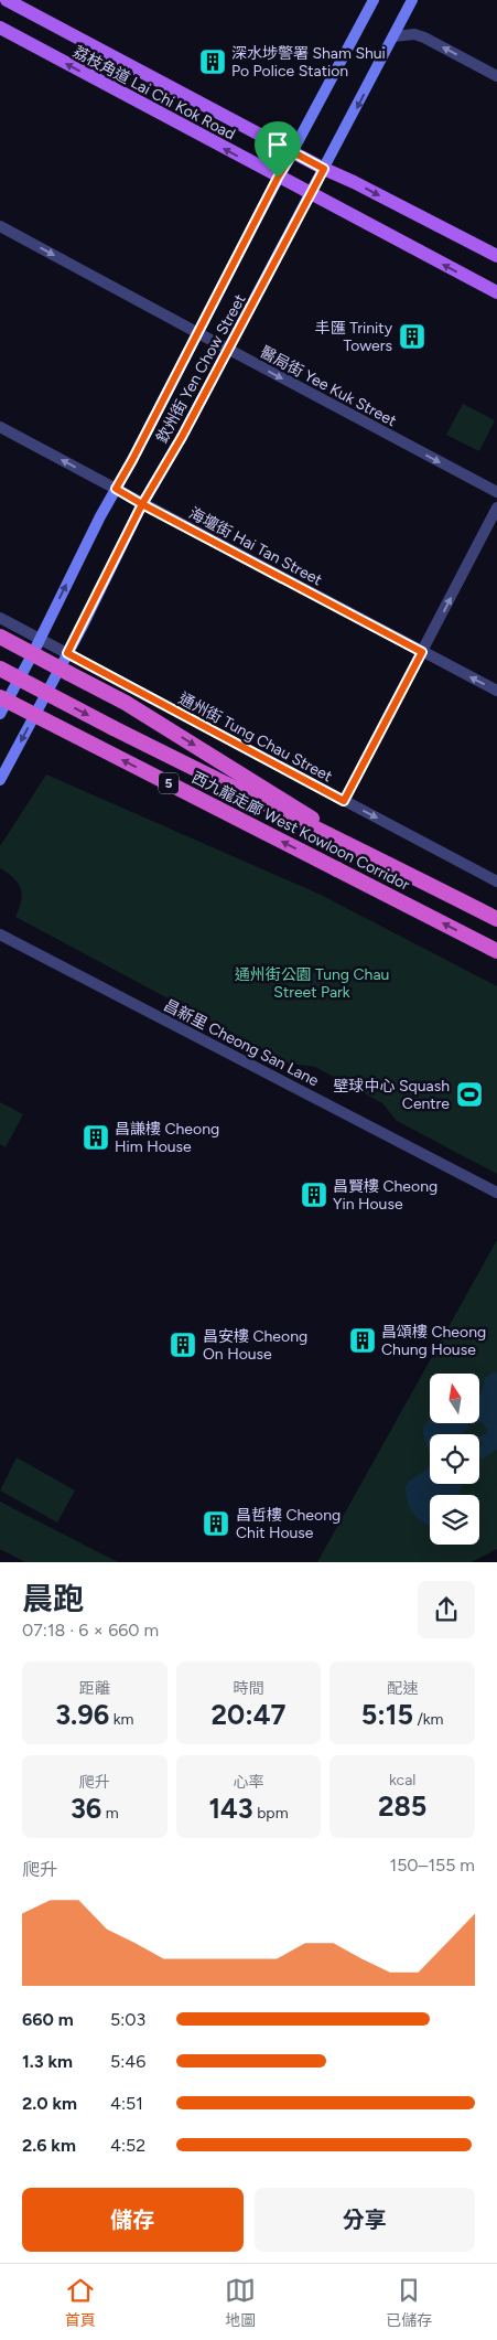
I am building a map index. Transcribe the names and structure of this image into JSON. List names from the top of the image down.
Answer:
{
  "streets": {
    "highway": ["5", "西九龍走廊 West Kowloon Corridor"],
    "main road": ["荔枝角道 Lai Chi Kok Road", "欽州街 Yen Chow Street"],
    "street": [
      "醫局街 Yee Kuk Street",
      "海壇街 Hai Tan Street",
      "通州街 Tung Chau Street",
      "昌新里 Cheong San Lane"
    ]
  },
  "crossings": [
    ["荔枝角道 Lai Chi Kok Road", "欽州街 Yen Chow Street"],
    ["欽州街 Yen Chow Street", "醫局街 Yee Kuk Street"],
    ["欽州街 Yen Chow Street", "海壇街 Hai Tan Street"],
    ["欽州街 Yen Chow Street", "通州街 Tung Chau Street"]
  ],
  "one_way": ["醫局街 Yee Kuk Street", "海壇街 Hai Tan Street"],
  "parks": ["通州街公園 Tung Chau Street Park"],
  "places": {
    "building": [
      "深水埗警署 Sham Shui Po Police Station",
      "丰匯 Trinity Towers",
      "昌謙樓 Cheong Him House",
      "昌賢樓 Cheong Yin House",
      "昌頌樓 Cheong Chung House",
      "昌安樓 Cheong On House",
      "昌哲樓 Cheong Chit House"
    ],
    "sports": ["壁球中心 Squash Centre"]
  },
  "north": "top",
  "page": {
    "heading": ["晨跑", "07:18 · 6 × 660 m"],
    "stats": [
      ["距離", "3.96 km"],
      ["時間", "20:47"],
      ["配速", "5:15 /km"],
      ["爬升", "36 m"],
      ["心率", "143 bpm"],
      ["kcal", "285"]
    ],
    "chart": ["爬升", "150–155 m"],
    "list": [
      {
        "name": "660 m",
        "note": "5:03"
      },
      {
        "name": "1.3 km",
        "note": "5:46"
      },
      {
        "name": "2.0 km",
        "note": "4:51"
      },
      {
        "name": "2.6 km",
        "note": "4:52"
      }
    ],
    "buttons": ["儲存", "分享"],
    "tabs": ["首頁", "地圖", "已儲存"]
  }
}
